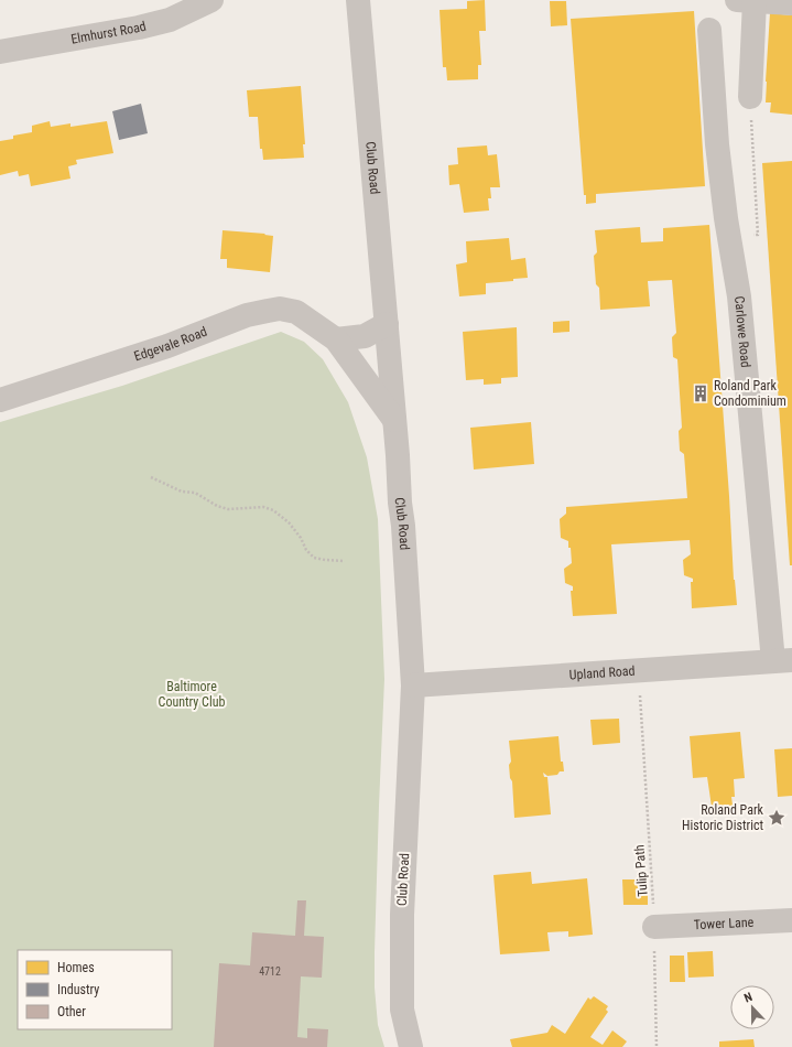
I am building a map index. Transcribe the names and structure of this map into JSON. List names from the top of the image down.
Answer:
{
  "streets": {
    "street": [
      "Elmhurst Road",
      "Club Road",
      "Carlowe Road",
      "Edgevale Road",
      "Upland Road",
      "Tower Lane"
    ],
    "path": ["Tulip Path"]
  },
  "crossings": [
    ["Club Road", "Edgevale Road"],
    ["Club Road", "Upland Road"],
    ["Carlowe Road", "Upland Road"],
    ["Tulip Path", "Tower Lane"]
  ],
  "parks": ["Baltimore Country Club"],
  "places": {
    "building": ["Roland Park Condominium"],
    "place": ["Roland Park Historic District"]
  },
  "house_numbers": ["4712"],
  "legend": ["Homes", "Industry", "Other"],
  "north": "top"
}
